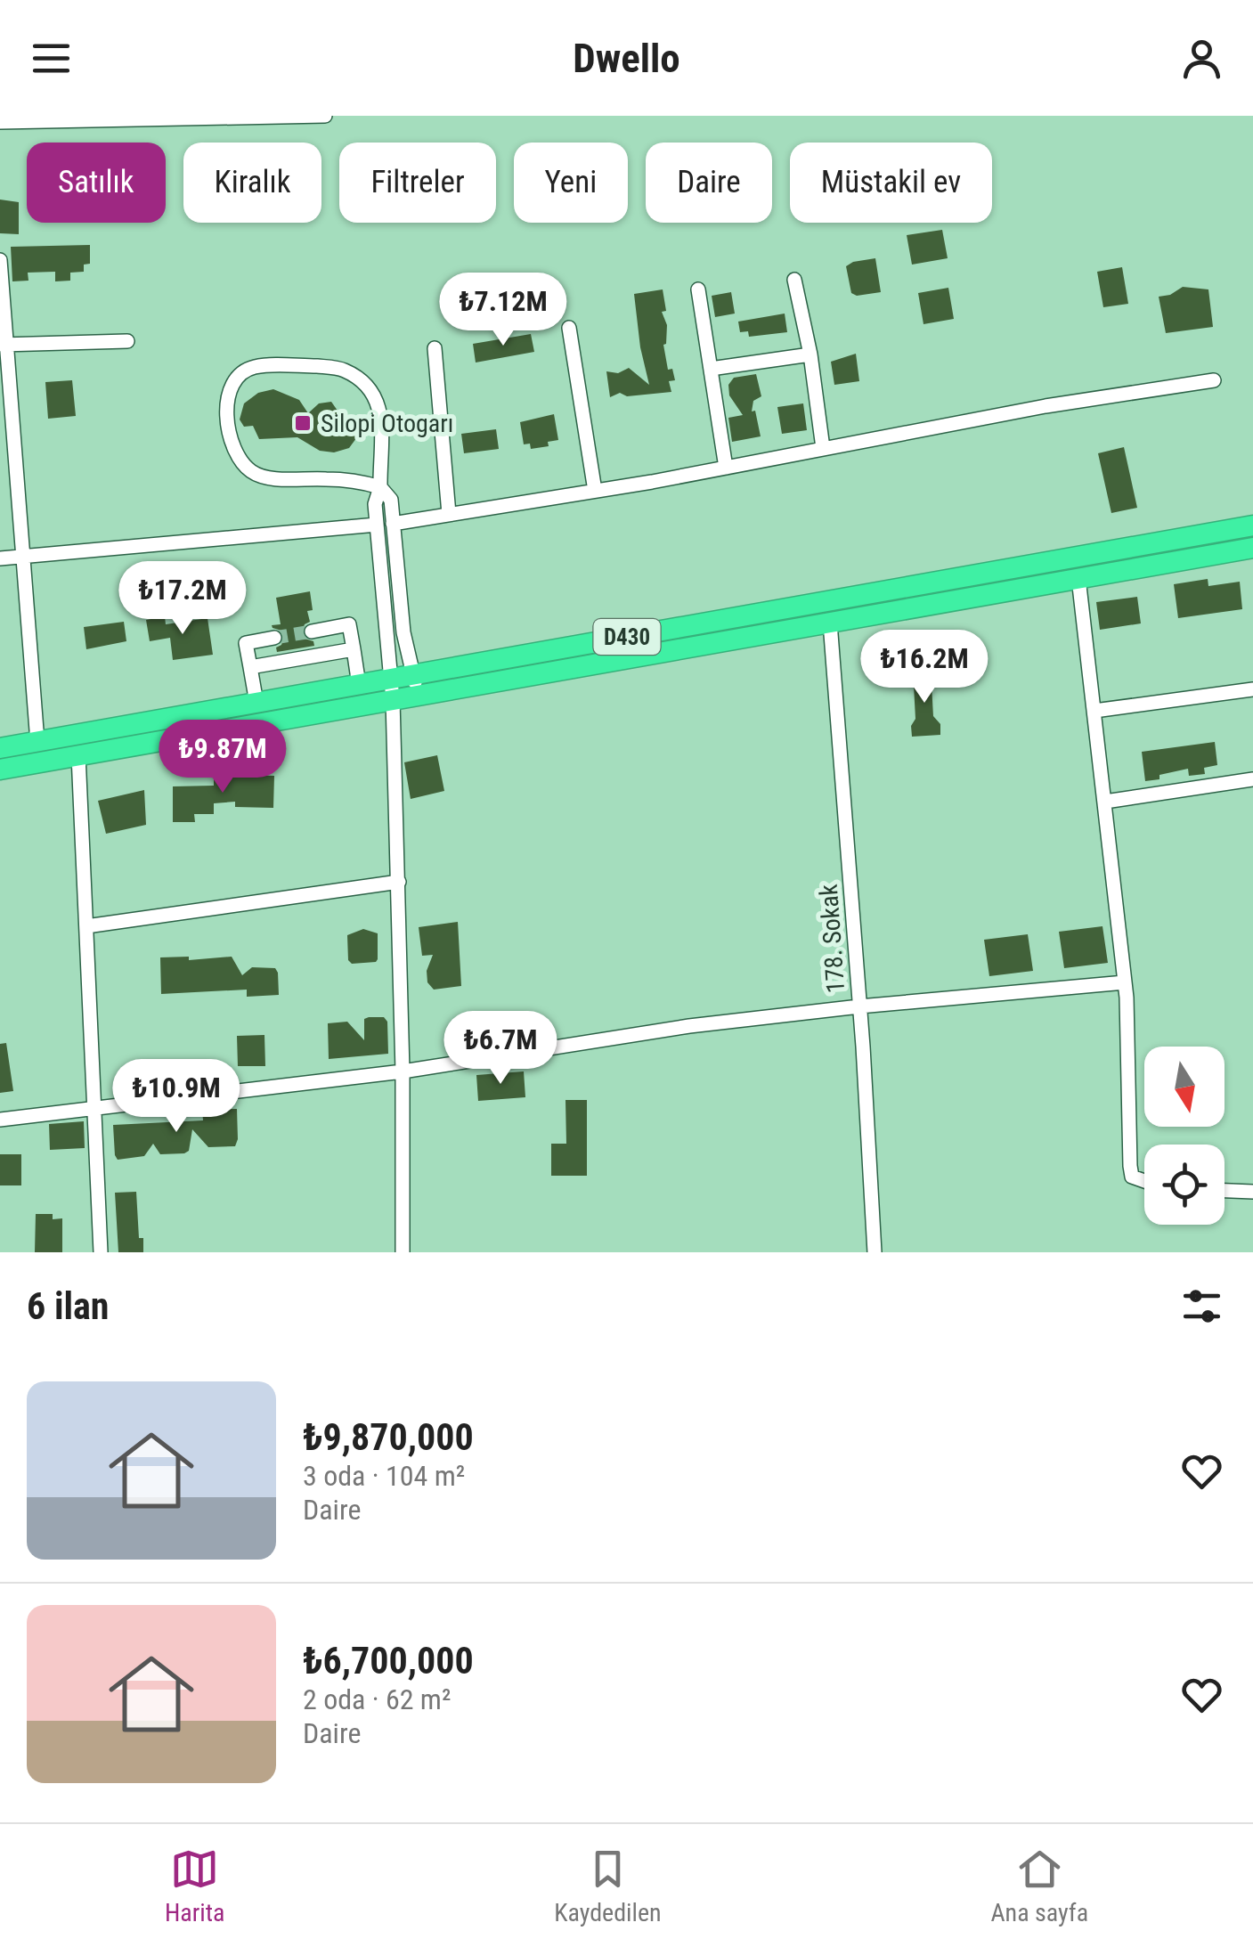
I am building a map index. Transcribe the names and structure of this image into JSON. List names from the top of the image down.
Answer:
{
  "streets": {
    "highway": ["D430"],
    "street": ["178. Sokak"]
  },
  "crossings": [
    ["D430", "178. Sokak"]
  ],
  "places": {
    "transit": ["Silopi Otogarı"]
  },
  "north": "bottom",
  "page": {
    "header": "Dwello",
    "chip": [
      "Satılık",
      "Kiralık",
      "Filtreler",
      "Yeni",
      "Daire",
      "Müstakil ev"
    ],
    "price": [
      "₺7.12M",
      "₺17.2M",
      "₺16.2M",
      "₺9.87M",
      "₺6.7M",
      "₺10.9M"
    ],
    "heading": "6 ilan",
    "list": [
      {
        "name": "₺9,870,000",
        "note": "3 oda · 104 m² · Daire"
      },
      {
        "name": "₺6,700,000",
        "note": "2 oda · 62 m² · Daire"
      }
    ],
    "tabs": ["Harita", "Kaydedilen", "Ana sayfa"]
  }
}
